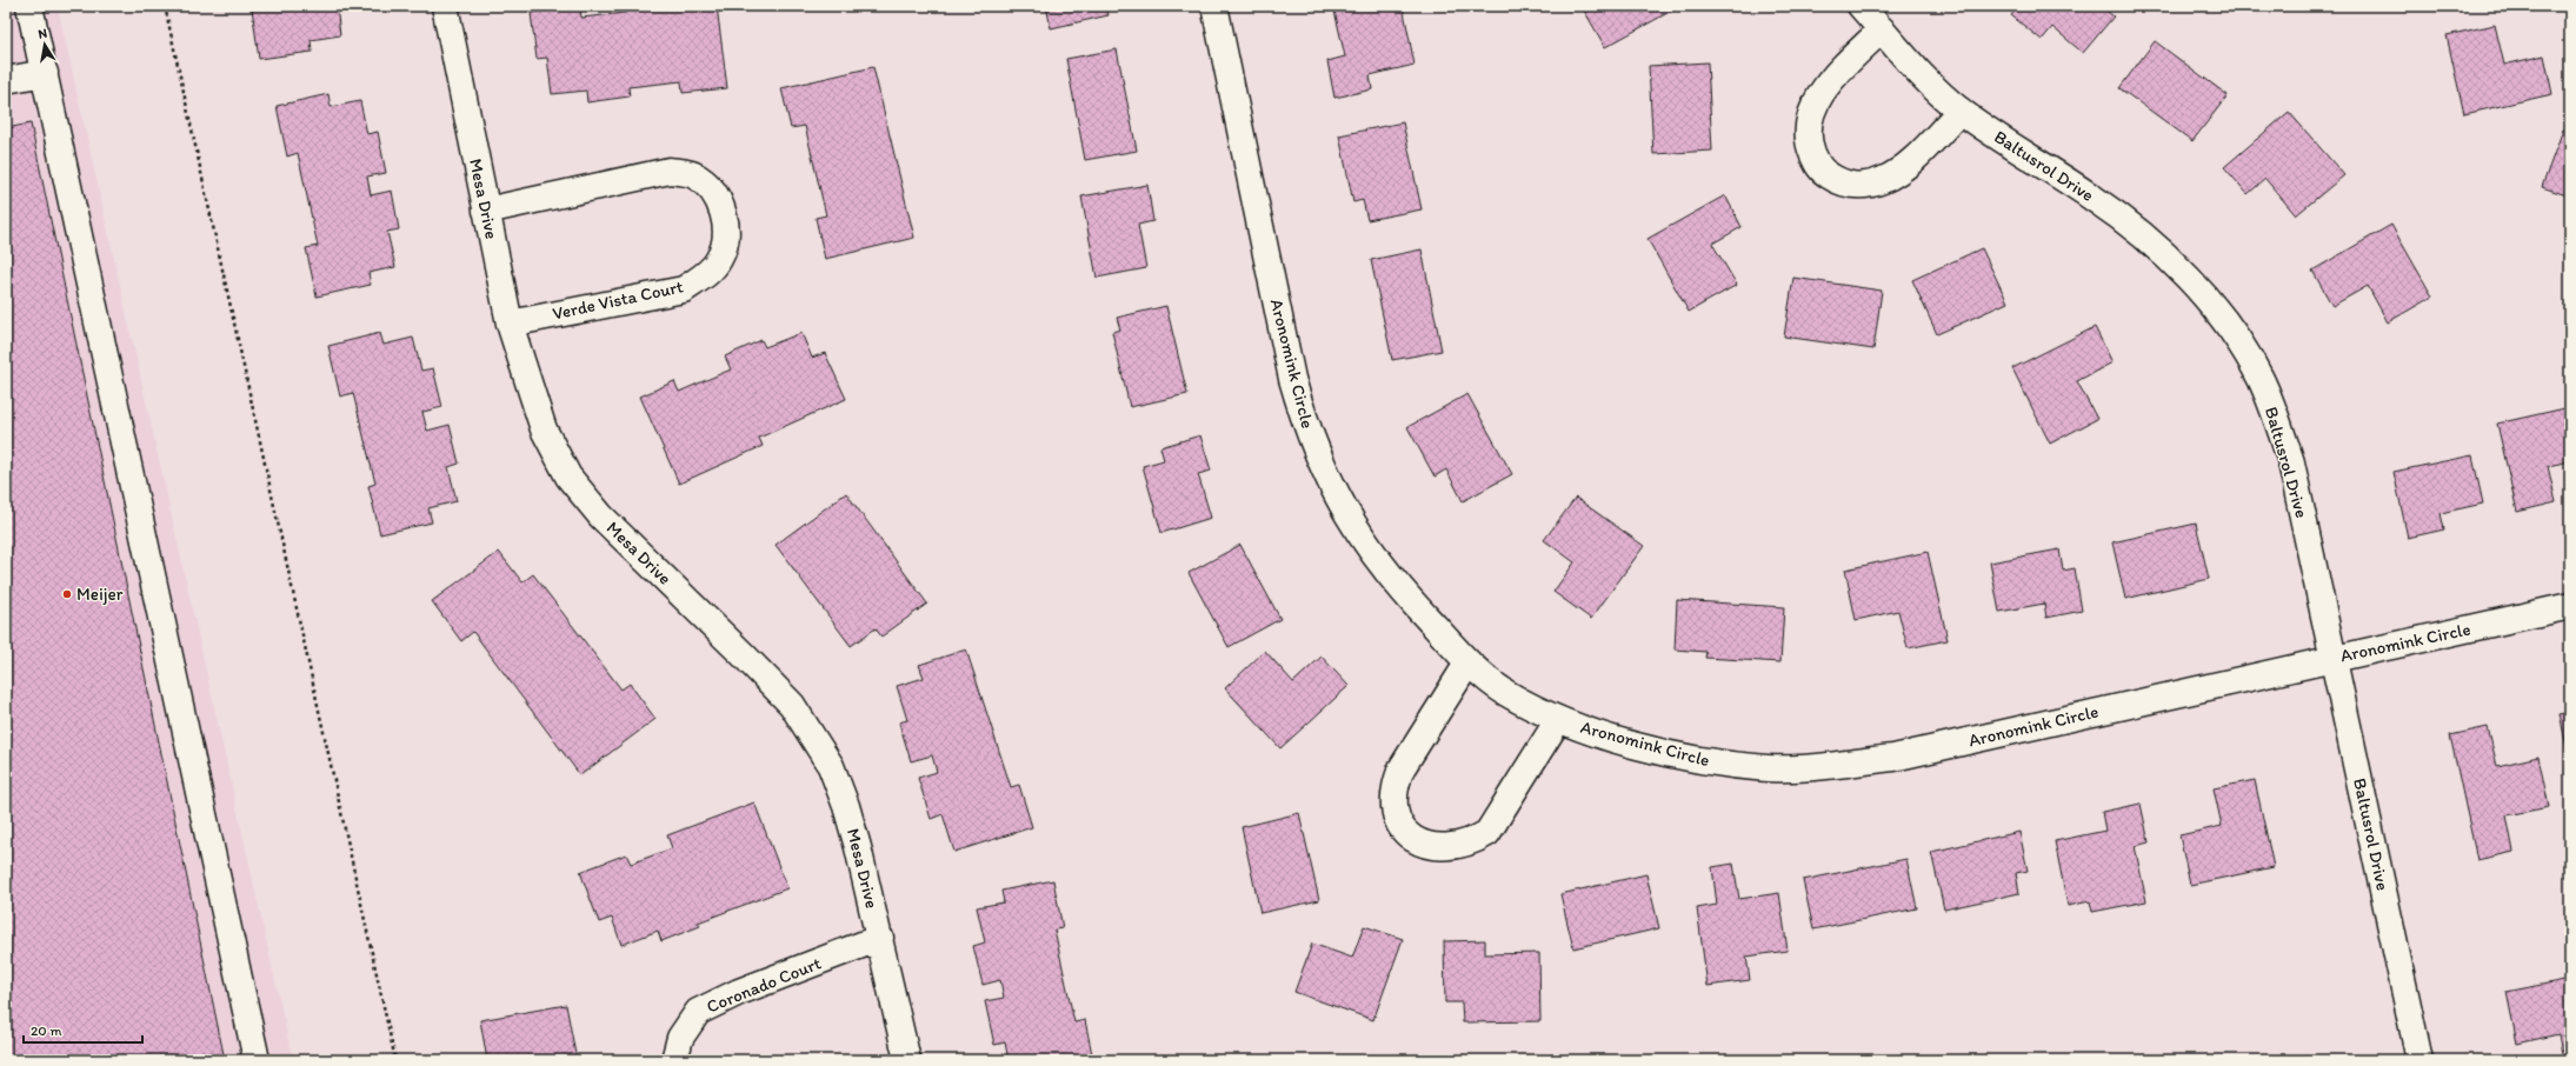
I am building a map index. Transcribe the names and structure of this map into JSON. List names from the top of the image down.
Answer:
{
  "streets": {
    "street": [
      "Baltusrol Drive",
      "Mesa Drive",
      "Verde Vista Court",
      "Aronomink Circle",
      "Coronado Court"
    ]
  },
  "crossings": [
    ["Baltusrol Drive", "Aronomink Circle"],
    ["Mesa Drive", "Verde Vista Court"],
    ["Mesa Drive", "Coronado Court"]
  ],
  "places": ["Meijer"],
  "scale_bar": "20 m",
  "north": "top"
}
